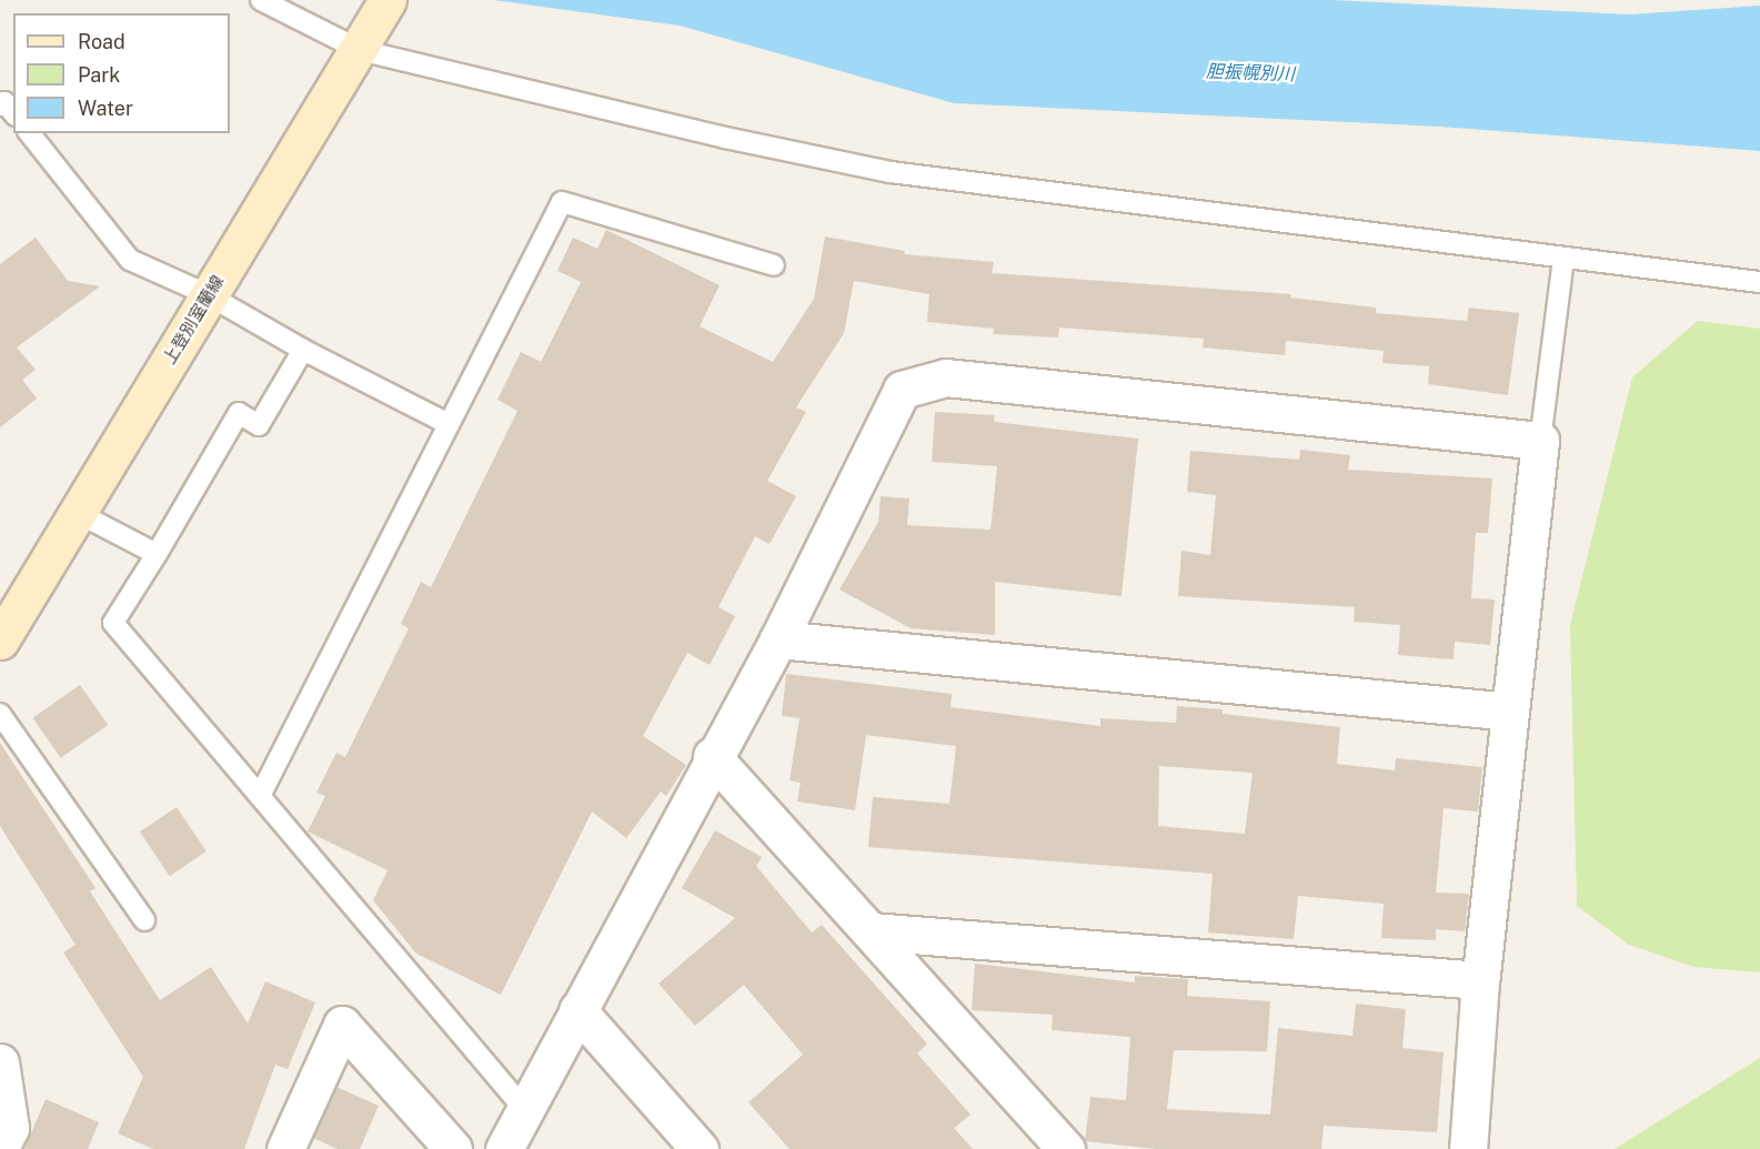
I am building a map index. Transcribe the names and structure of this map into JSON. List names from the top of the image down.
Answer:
{
  "streets": {
    "main road": ["上登別室蘭線"]
  },
  "water": ["胆振幌別川"],
  "legend": ["Road", "Park", "Water"]
}
